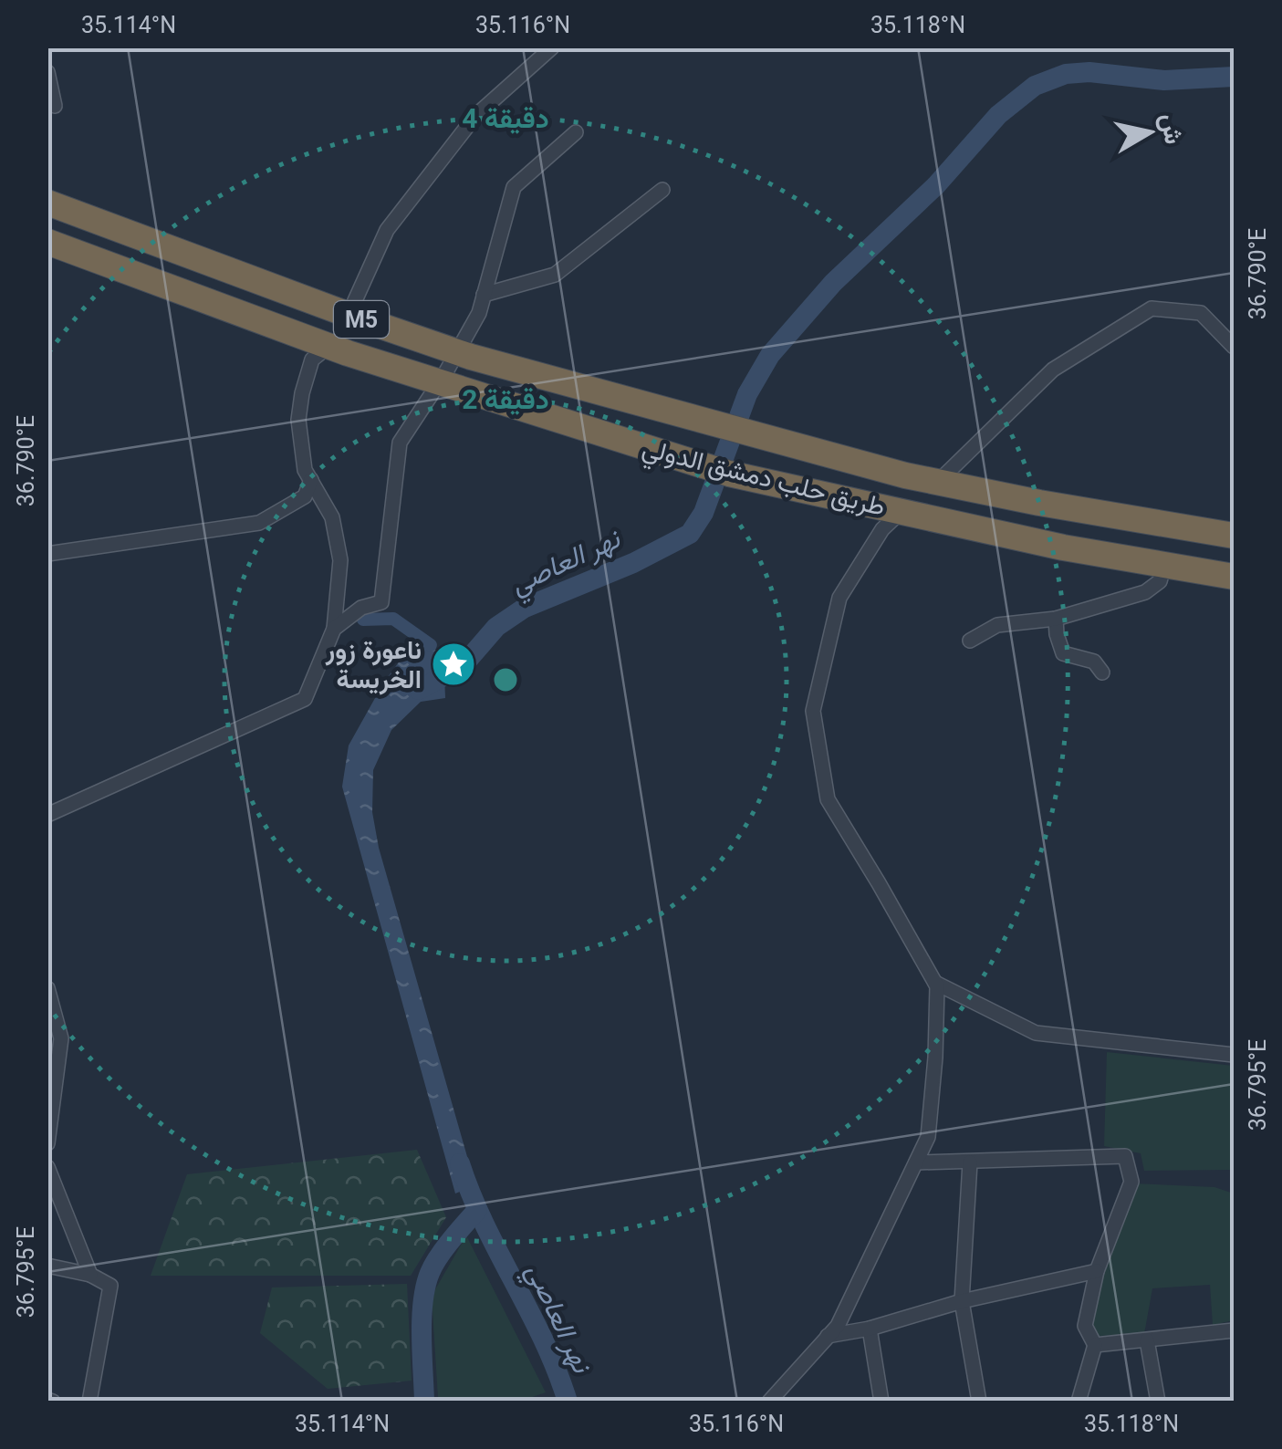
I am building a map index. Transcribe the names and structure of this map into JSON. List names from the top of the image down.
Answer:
{
  "streets": {
    "highway": ["M5", "طريق حلب دمشق الدولي"]
  },
  "crossings": [
    ["M5", "طريق حلب دمشق الدولي"]
  ],
  "water": ["نهر العاصي"],
  "places": {
    "place": ["ناعورة زور الخريسة"]
  },
  "north": "right",
  "coordinates": [
    "35.114°N",
    "35.116°N",
    "35.118°N",
    "36.790°E",
    "36.795°E"
  ],
  "rings": ["4 دقيقة", "2 دقيقة"]
}
